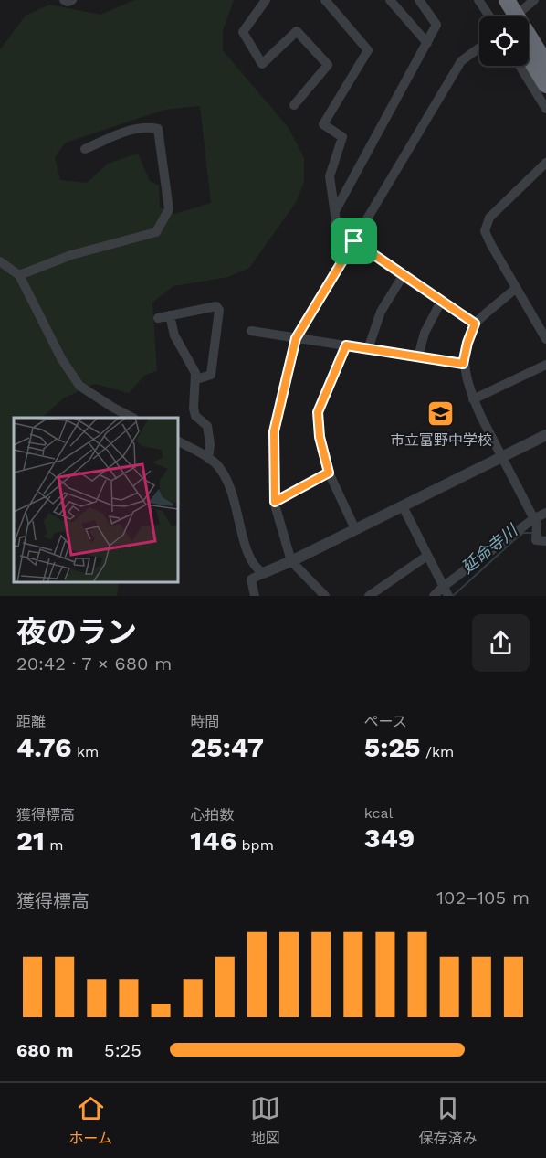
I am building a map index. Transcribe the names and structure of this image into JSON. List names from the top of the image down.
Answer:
{
  "water": ["延命寺川"],
  "places": {
    "school or university": ["市立富野中学校"]
  },
  "page": {
    "heading": ["夜のラン", "20:42 · 7 × 680 m"],
    "stats": [
      ["距離", "4.76 km"],
      ["時間", "25:47"],
      ["ペース", "5:25 /km"],
      ["獲得標高", "21 m"],
      ["心拍数", "146 bpm"],
      ["kcal", "349"]
    ],
    "chart": ["獲得標高", "102–105 m"],
    "list": [
      {
        "name": "680 m",
        "note": "5:25"
      }
    ],
    "tabs": ["ホーム", "地図", "保存済み"]
  }
}
